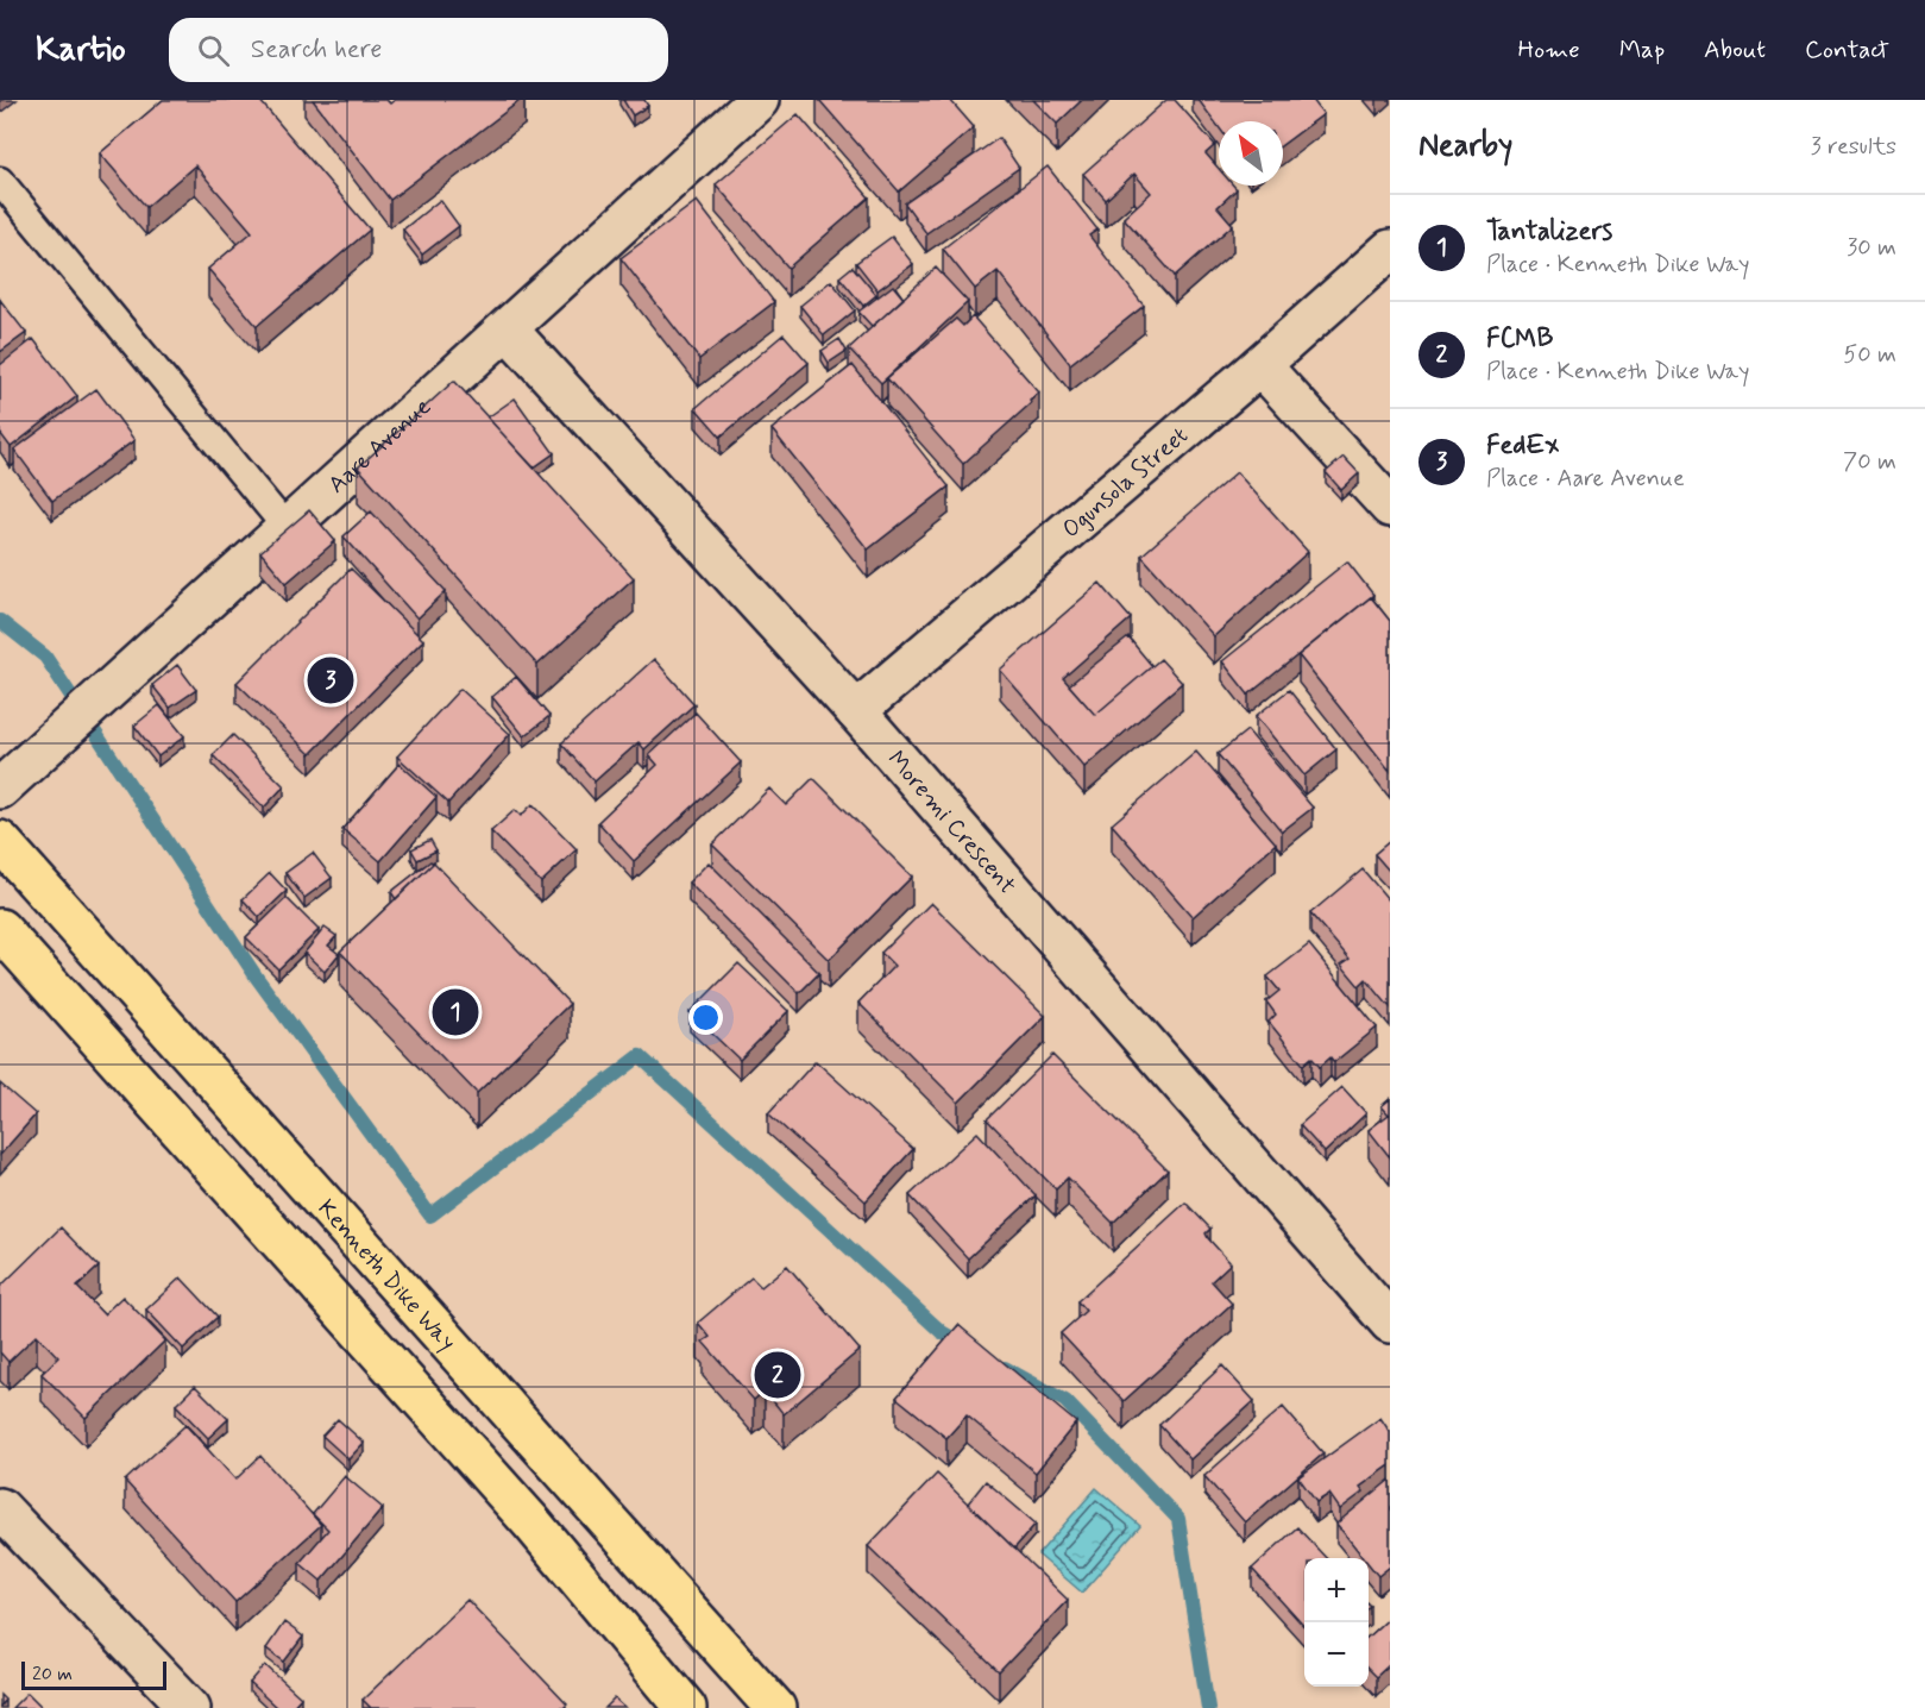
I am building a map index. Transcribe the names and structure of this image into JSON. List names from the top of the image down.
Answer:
{
  "streets": {
    "highway": ["Kenneth Dike Way"],
    "street": ["Aare Avenue", "Ogunsola Street", "Moremi Crescent"]
  },
  "crossings": [
    ["Aare Avenue", "Moremi Crescent"],
    ["Ogunsola Street", "Moremi Crescent"]
  ],
  "scale_bar": "20 m",
  "north": "top left",
  "page": {
    "header": "Kartio",
    "search": "Search here",
    "nav": [
      "Home",
      "Map",
      "About",
      "Contact"
    ],
    "heading": ["Nearby", "3 results"],
    "list": [
      {
        "mark": "1",
        "name": "Tantalizers",
        "note": "Place · Kenneth Dike Way",
        "value": "30 m"
      },
      {
        "mark": "2",
        "name": "FCMB",
        "note": "Place · Kenneth Dike Way",
        "value": "50 m"
      },
      {
        "mark": "3",
        "name": "FedEx",
        "note": "Place · Aare Avenue",
        "value": "70 m"
      }
    ],
    "pins": ["3", "1", "2"],
    "map_buttons": ["+", "−"],
    "scale": "20 m"
  }
}
